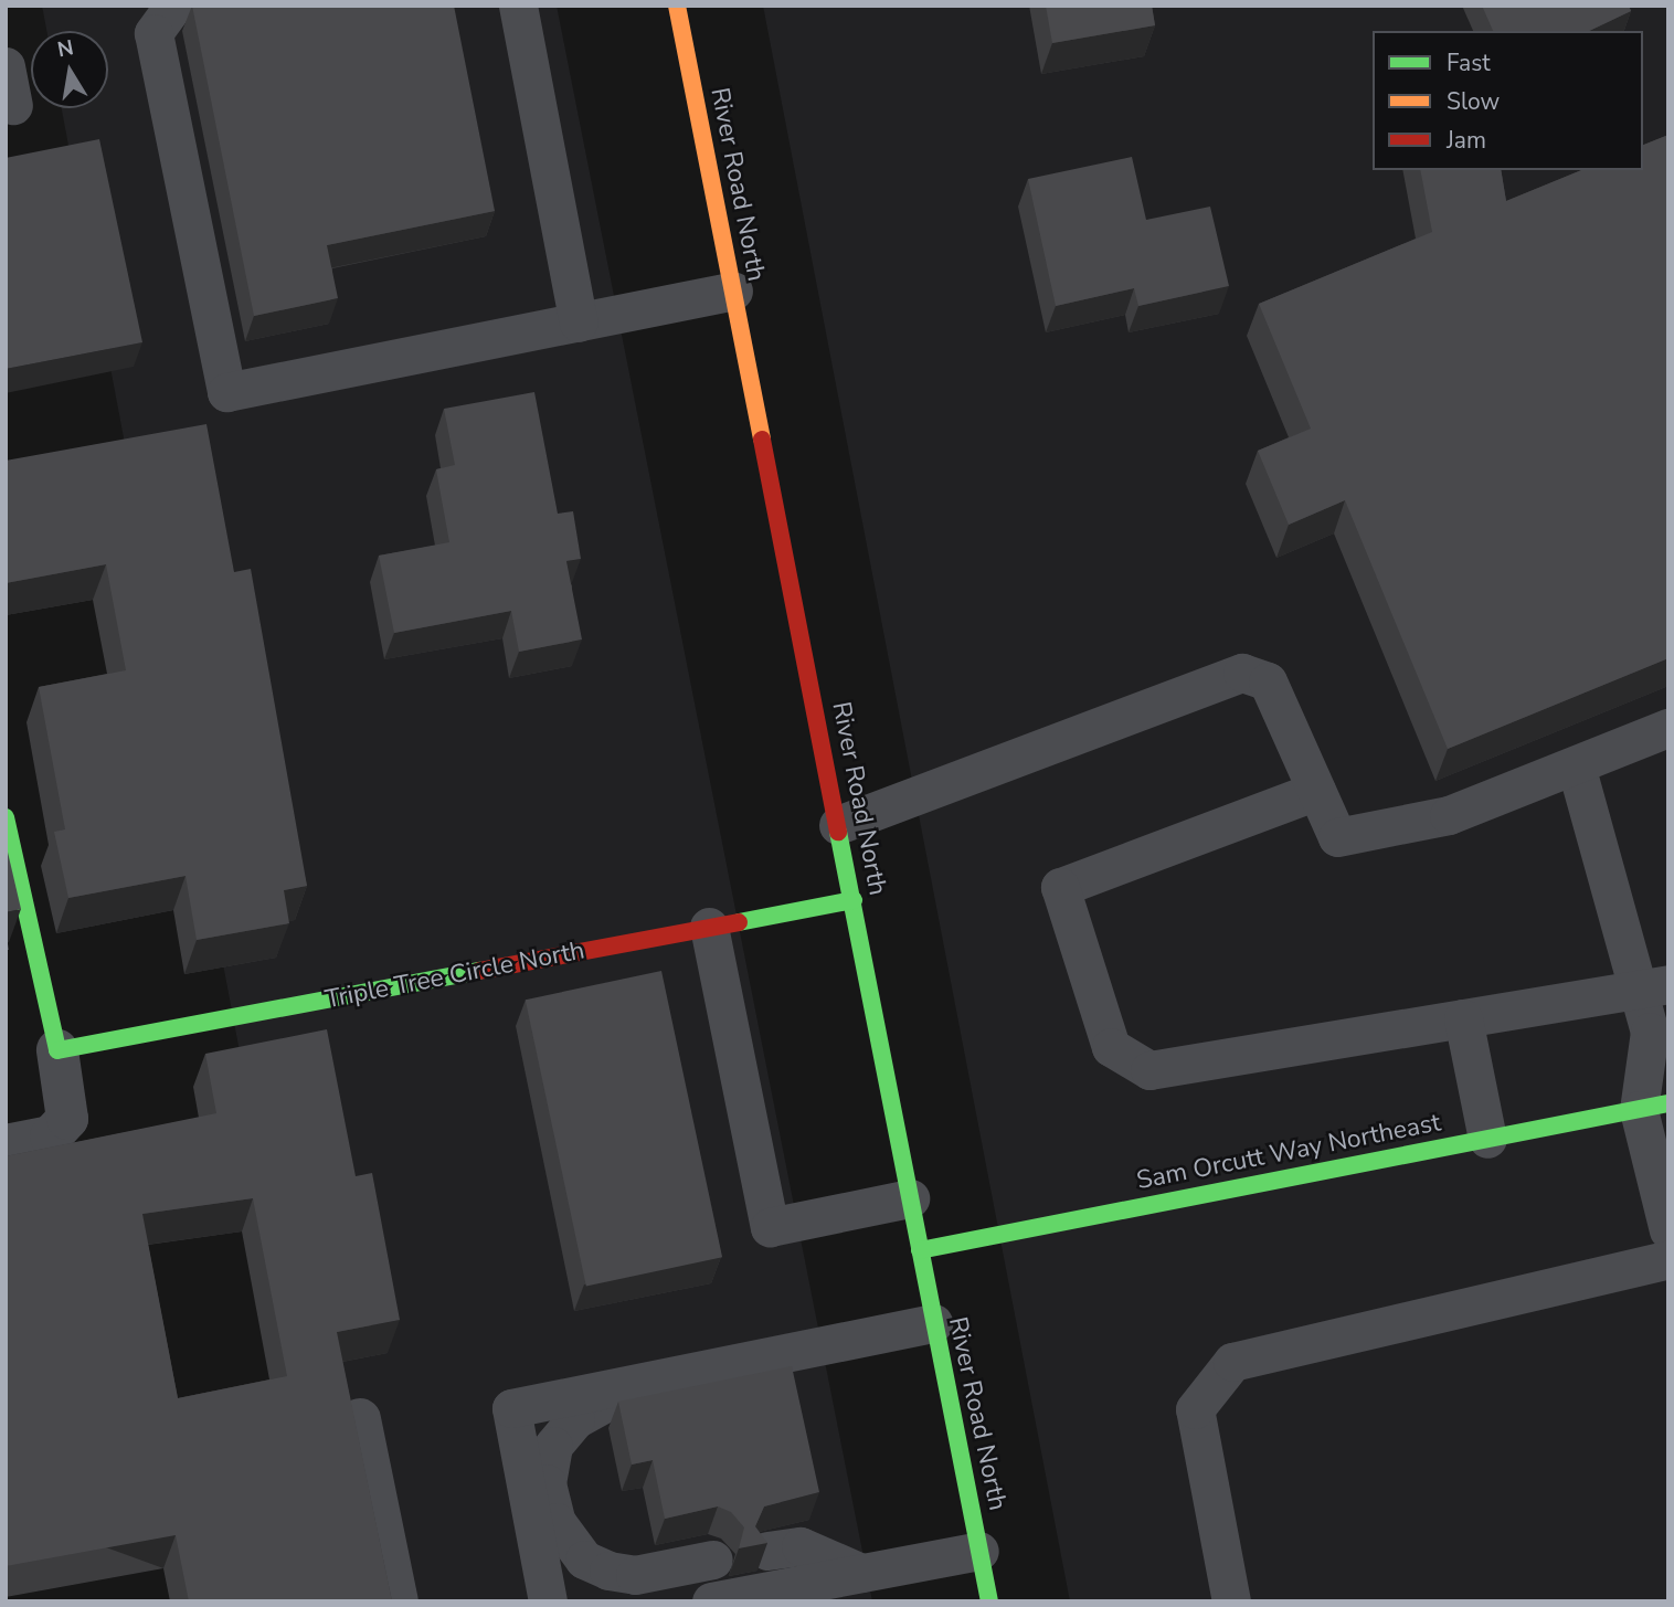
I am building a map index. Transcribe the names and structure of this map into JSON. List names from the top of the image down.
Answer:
{
  "streets": {
    "street": ["River Road North", "Triple Tree Circle North", "Sam Orcutt Way Northeast"]
  },
  "crossings": [
    ["River Road North", "Triple Tree Circle North"],
    ["River Road North", "Sam Orcutt Way Northeast"]
  ],
  "legend": ["Fast", "Slow", "Jam"],
  "north": "top"
}
